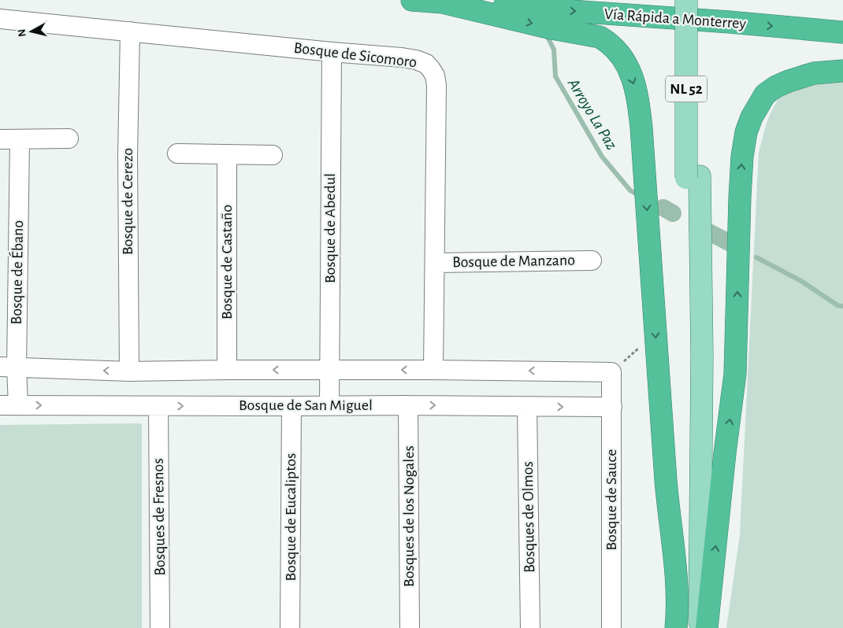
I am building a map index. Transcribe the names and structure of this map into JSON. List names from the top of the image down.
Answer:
{
  "streets": {
    "highway": ["Vía Rápida a Monterrey"],
    "main road": ["NL 52"],
    "street": [
      "Bosque de Sicomoro",
      "Bosque de Cerezo",
      "Bosque de Abedul",
      "Bosque de Manzano",
      "Bosque de Castaño",
      "Bosque de Ébano",
      "Bosque de San Miguel",
      "Bosque de Sauce",
      "Bosques de los Nogales",
      "Bosques de Fresnos",
      "Bosque de Eucaliptos",
      "Bosques de Olmos"
    ]
  },
  "crossings": [
    ["Bosque de Sicomoro", "Bosque de Cerezo"],
    ["Bosque de Sicomoro", "Bosque de Abedul"],
    ["Bosque de Sicomoro", "Bosque de Manzano"],
    ["Bosque de Abedul", "Bosque de San Miguel"],
    ["Bosque de Ébano", "Bosque de San Miguel"],
    ["Bosque de San Miguel", "Bosque de Sauce"],
    ["Bosque de San Miguel", "Bosques de los Nogales"],
    ["Bosque de San Miguel", "Bosques de Fresnos"],
    ["Bosque de San Miguel", "Bosque de Eucaliptos"],
    ["Bosque de San Miguel", "Bosques de Olmos"]
  ],
  "one_way": ["Vía Rápida a Monterrey"],
  "water": ["Arroyo La Paz"],
  "north": "left"
}
